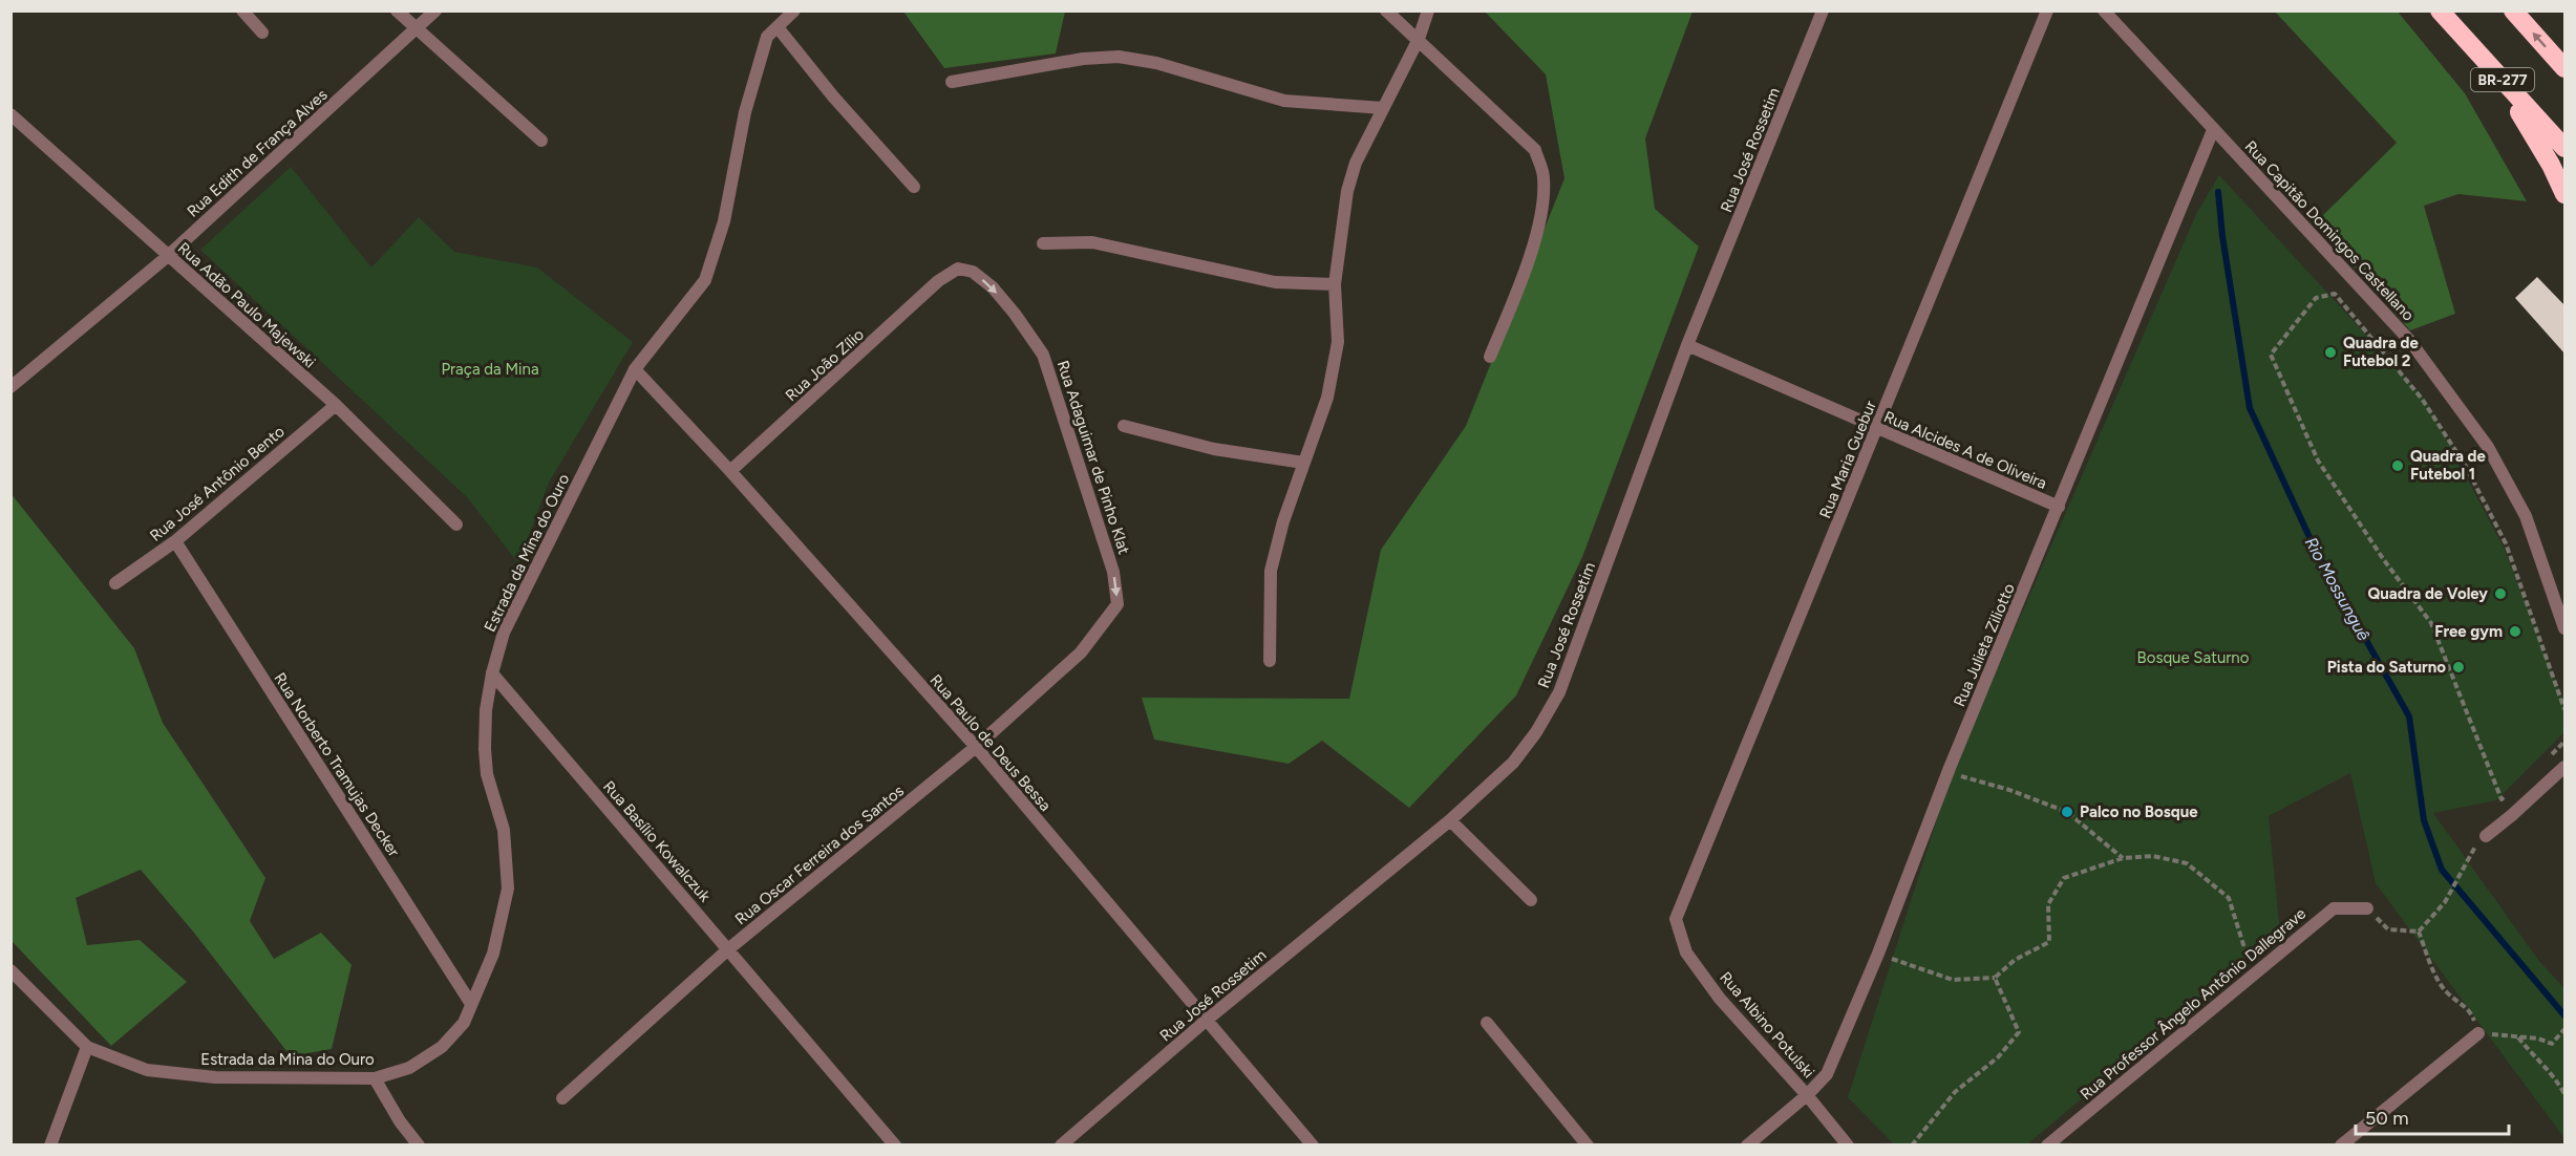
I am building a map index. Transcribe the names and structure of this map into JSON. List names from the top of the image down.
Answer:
{
  "streets": {
    "highway": ["BR-277"],
    "street": [
      "Rua José Rossetim",
      "Rua Edith de França Alves",
      "Rua Capitão Domingos Castellano",
      "Rua Adão Paulo Majewski",
      "Rua João Zílio",
      "Rua Alcides A de Oliveira",
      "Rua Adaguimar de Pinho Klat",
      "Rua Maria Guebur",
      "Rua José Antônio Bento",
      "Estrada da Mina do Ouro",
      "Rua Julieta Ziliotto",
      "Rua Paulo de Deus Bessa",
      "Rua Norberto Tramujas Decker",
      "Rua Basílio Kowalczuk",
      "Rua Oscar Ferreira dos Santos",
      "Rua Professor Ângelo Antônio Dallegrave",
      "Rua Albino Potulski"
    ]
  },
  "crossings": [
    ["Rua José Rossetim", "Rua Alcides A de Oliveira"],
    ["Rua José Rossetim", "Rua Paulo de Deus Bessa"],
    ["Rua Edith de França Alves", "Rua Adão Paulo Majewski"],
    ["Rua Capitão Domingos Castellano", "Rua Julieta Ziliotto"],
    ["Rua Adão Paulo Majewski", "Rua José Antônio Bento"],
    ["Rua João Zílio", "Rua Adaguimar de Pinho Klat"],
    ["Rua João Zílio", "Rua Paulo de Deus Bessa"],
    ["Rua Alcides A de Oliveira", "Rua Maria Guebur"],
    ["Rua Alcides A de Oliveira", "Rua Julieta Ziliotto"],
    ["Rua Adaguimar de Pinho Klat", "Rua Oscar Ferreira dos Santos"],
    ["Rua Maria Guebur", "Rua Albino Potulski"],
    ["Rua José Antônio Bento", "Rua Norberto Tramujas Decker"],
    ["Estrada da Mina do Ouro", "Rua Paulo de Deus Bessa"],
    ["Estrada da Mina do Ouro", "Rua Norberto Tramujas Decker"],
    ["Estrada da Mina do Ouro", "Rua Basílio Kowalczuk"],
    ["Rua Julieta Ziliotto", "Rua Albino Potulski"],
    ["Rua Paulo de Deus Bessa", "Rua Oscar Ferreira dos Santos"],
    ["Rua Basílio Kowalczuk", "Rua Oscar Ferreira dos Santos"]
  ],
  "one_way": ["Rua Adaguimar de Pinho Klat"],
  "water": ["Rio Mossunguê"],
  "parks": ["Praça da Mina", "Bosque Saturno"],
  "places": [
    "Quadra de Futebol 2",
    "Quadra de Futebol 1",
    "Quadra de Voley",
    "Free gym",
    "Pista do Saturno",
    "Palco no Bosque"
  ],
  "scale_bar": "50 m"
}
